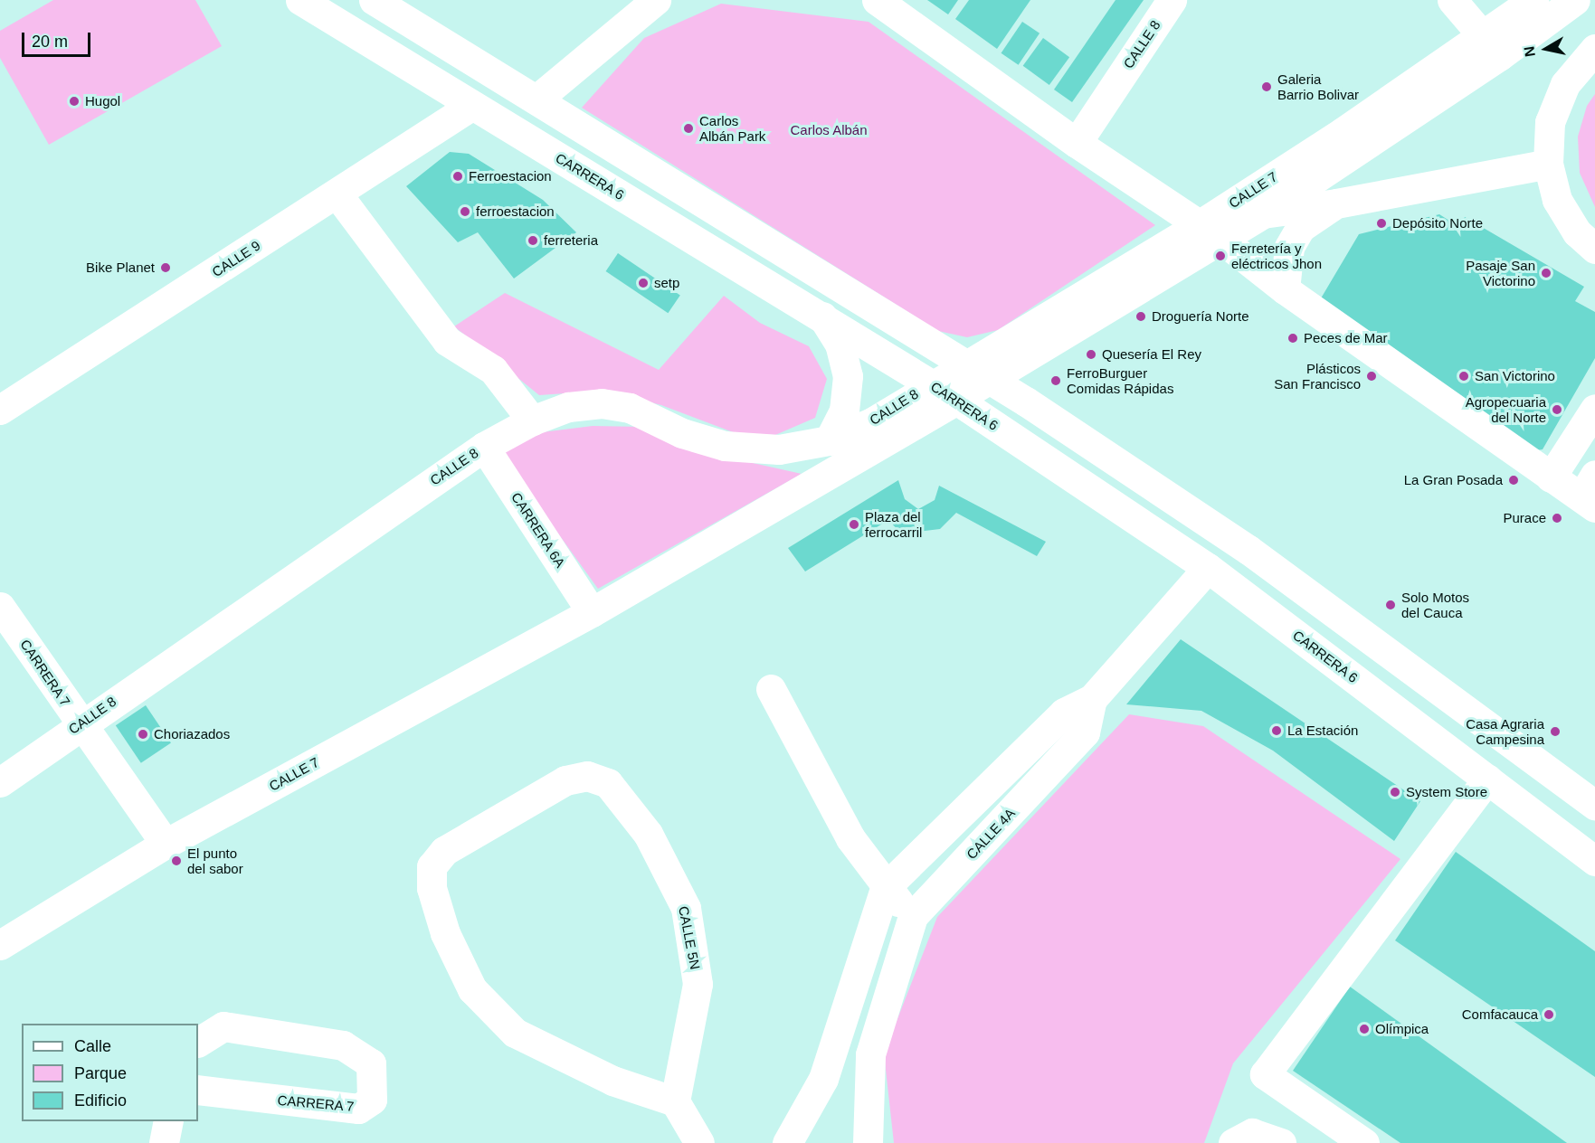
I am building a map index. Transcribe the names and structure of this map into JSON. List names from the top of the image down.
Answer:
{
  "streets": {
    "street": [
      "CALLE 8",
      "CARRERA 6",
      "CALLE 7",
      "CALLE 9",
      "CARRERA 6A",
      "CARRERA 7",
      "CALLE 4A",
      "CALLE 5N"
    ]
  },
  "crossings": [
    ["CALLE 8", "CARRERA 6"],
    ["CALLE 8", "CALLE 7"],
    ["CALLE 8", "CARRERA 6A"],
    ["CALLE 8", "CARRERA 7"],
    ["CARRERA 6", "CALLE 7"],
    ["CARRERA 6", "CALLE 9"],
    ["CARRERA 6", "CALLE 4A"],
    ["CALLE 7", "CARRERA 6A"],
    ["CALLE 7", "CARRERA 7"]
  ],
  "parks": ["Carlos Albán"],
  "places": [
    "Galeria Barrio Bolivar",
    "Hugol",
    "Carlos Albán Park",
    "Ferroestacion",
    "ferroestacion",
    "Depósito Norte",
    "ferreteria",
    "Ferretería y eléctricos Jhon",
    "Bike Planet",
    "Pasaje San Victorino",
    "setp",
    "Droguería Norte",
    "Peces de Mar",
    "Quesería El Rey",
    "Plásticos San Francisco",
    "San Victorino",
    "FerroBurguer Comidas Rápidas",
    "Agropecuaria del Norte",
    "La Gran Posada",
    "Purace",
    "Plaza del ferrocarril",
    "Solo Motos del Cauca",
    "La Estación",
    "Casa Agraria Campesina",
    "Choriazados",
    "System Store",
    "El punto del sabor",
    "Comfacauca",
    "Olímpica"
  ],
  "legend": ["Calle", "Parque", "Edificio"],
  "scale_bar": "20 m",
  "north": "left"
}
